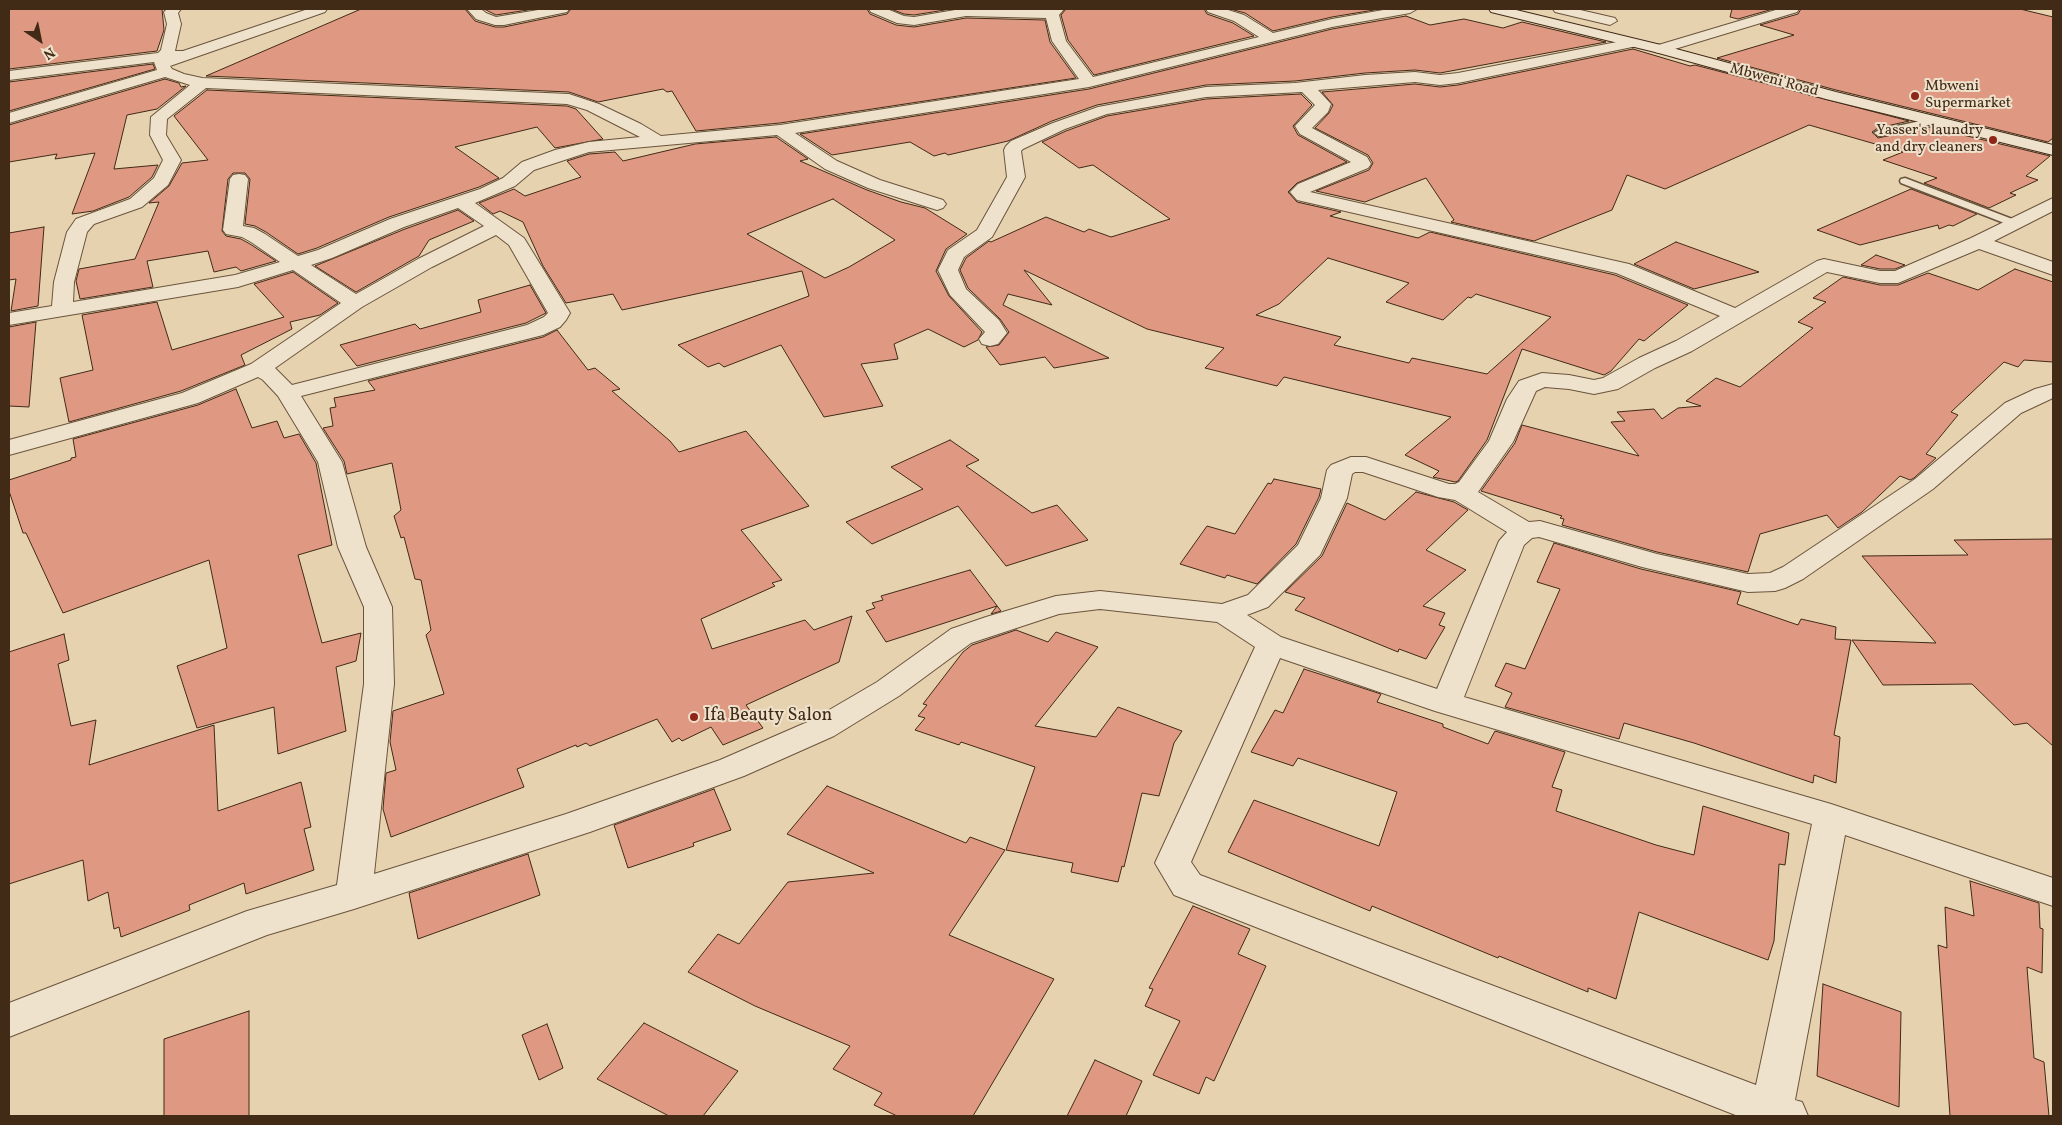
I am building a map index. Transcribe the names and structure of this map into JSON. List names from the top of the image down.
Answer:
{
  "streets": {
    "street": ["Mbweni Road"]
  },
  "places": ["Mbweni Supermarket", "Yasser's laundry and dry cleaners", "Ifa Beauty Salon"],
  "north": "bottom right"
}
